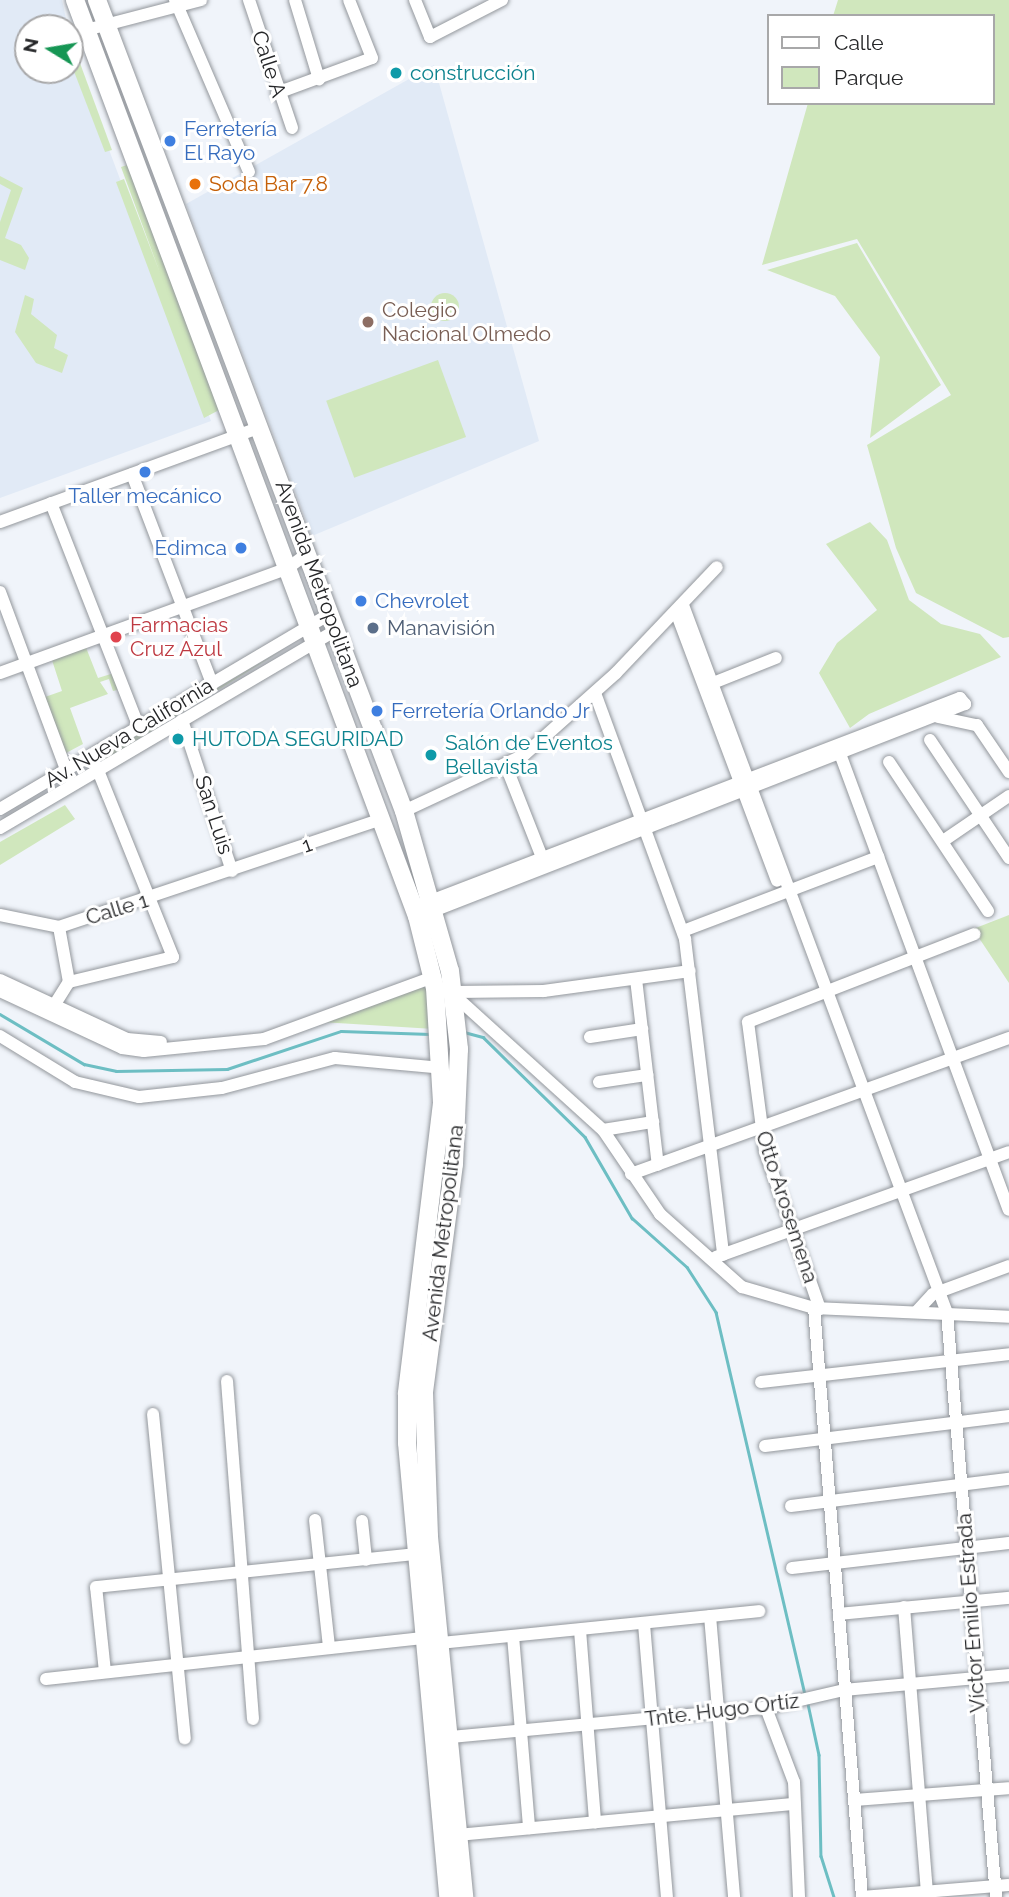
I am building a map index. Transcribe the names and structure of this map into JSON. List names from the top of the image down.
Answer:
{
  "streets": {
    "highway": ["Avenida Metropolitana"],
    "street": [
      "Calle A",
      "Av. Nueva California",
      "San Luis",
      "1",
      "Calle 1",
      "Otto Arosemena",
      "Víctor Emilio Estrada",
      "Tnte. Hugo Ortíz"
    ]
  },
  "crossings": [
    ["Avenida Metropolitana", "Av. Nueva California"],
    ["Avenida Metropolitana", "1"],
    ["Avenida Metropolitana", "Tnte. Hugo Ortíz"],
    ["Av. Nueva California", "San Luis"],
    ["San Luis", "1"],
    ["San Luis", "Calle 1"],
    ["1", "Calle 1"],
    ["Otto Arosemena", "Víctor Emilio Estrada"],
    ["Otto Arosemena", "Tnte. Hugo Ortíz"],
    ["Víctor Emilio Estrada", "Tnte. Hugo Ortíz"]
  ],
  "places": [
    "construcción",
    "Ferretería El Rayo",
    "Soda Bar 7.8",
    "Colegio Nacional Olmedo",
    "Taller mecánico",
    "Edimca",
    "Chevrolet",
    "Manavisión",
    "Farmacias Cruz Azul",
    "Ferretería Orlando Jr",
    "HUTODA SEGURIDAD",
    "Salón de Eventos Bellavista"
  ],
  "legend": ["Calle", "Parque"],
  "north": "left"
}
